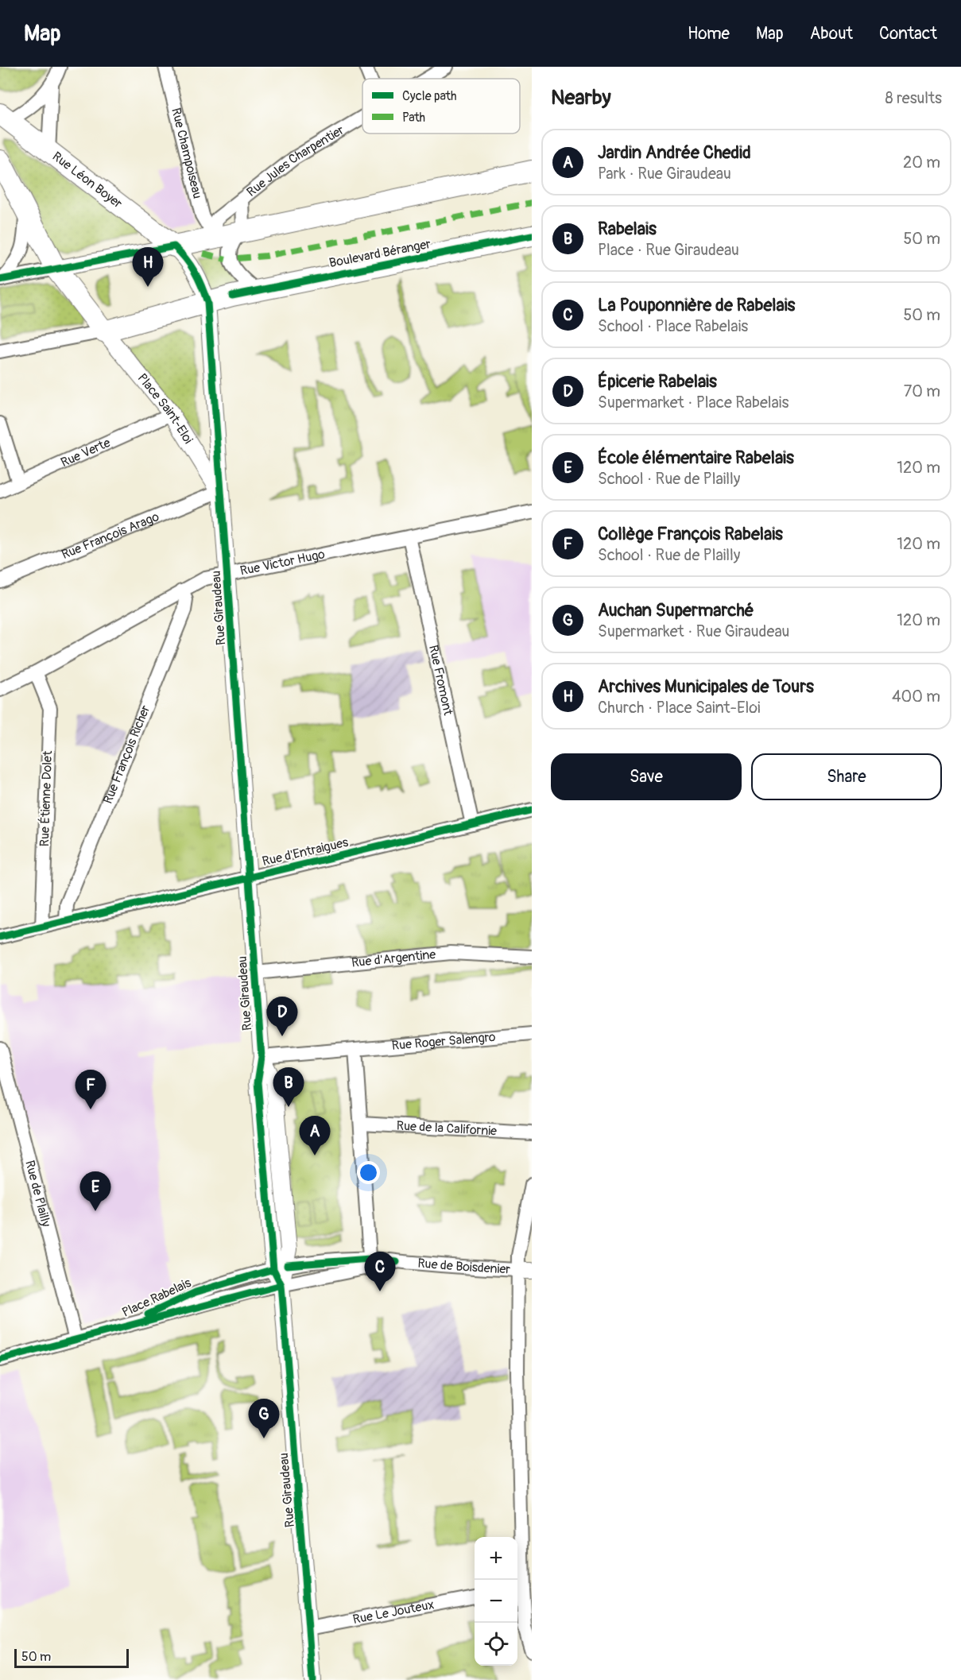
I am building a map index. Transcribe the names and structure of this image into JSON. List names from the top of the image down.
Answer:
{
  "streets": {
    "main road": ["Rue Léon Boyer", "Boulevard Béranger", "Place Saint-Eloi"],
    "street": [
      "Rue Champoiseau",
      "Rue Jules Charpentier",
      "Rue Verte",
      "Rue François Arago",
      "Rue Victor Hugo",
      "Rue Giraudeau",
      "Rue Fromont",
      "Rue François Richer",
      "Rue Étienne Dolet",
      "Rue d'Entraigues",
      "Rue d'Argentine",
      "Rue Roger Salengro",
      "Rue de la Californie",
      "Rue de Plailly",
      "Rue de Boisdenier",
      "Place Rabelais",
      "Rue Le Jouteux"
    ]
  },
  "crossings": [
    ["Rue Champoiseau", "Rue Jules Charpentier"],
    ["Boulevard Béranger", "Rue Giraudeau"],
    ["Place Saint-Eloi", "Rue Verte"],
    ["Place Saint-Eloi", "Rue François Arago"],
    ["Place Saint-Eloi", "Rue Giraudeau"],
    ["Rue François Arago", "Rue Giraudeau"],
    ["Rue Victor Hugo", "Rue Giraudeau"],
    ["Rue Victor Hugo", "Rue Fromont"],
    ["Rue Victor Hugo", "Rue François Richer"],
    ["Rue Victor Hugo", "Rue Étienne Dolet"],
    ["Rue Giraudeau", "Rue d'Entraigues"],
    ["Rue Giraudeau", "Rue d'Argentine"],
    ["Rue Giraudeau", "Place Rabelais"],
    ["Rue Giraudeau", "Rue Le Jouteux"],
    ["Rue Fromont", "Rue d'Entraigues"],
    ["Rue François Richer", "Rue d'Entraigues"],
    ["Rue Étienne Dolet", "Rue d'Entraigues"],
    ["Rue de Boisdenier", "Place Rabelais"]
  ],
  "legend": ["Cycle path", "Path"],
  "scale_bar": "50 m",
  "page": {
    "header": "Map",
    "nav": [
      "Home",
      "Map",
      "About",
      "Contact"
    ],
    "heading": ["Nearby", "8 results"],
    "list": [
      {
        "mark": "A",
        "name": "Jardin Andrée Chedid",
        "note": "Park · Rue Giraudeau",
        "value": "20 m"
      },
      {
        "mark": "B",
        "name": "Rabelais",
        "note": "Place · Rue Giraudeau",
        "value": "50 m"
      },
      {
        "mark": "C",
        "name": "La Pouponnière de Rabelais",
        "note": "School · Place Rabelais",
        "value": "50 m"
      },
      {
        "mark": "D",
        "name": "Épicerie Rabelais",
        "note": "Supermarket · Place Rabelais",
        "value": "70 m"
      },
      {
        "mark": "E",
        "name": "École élémentaire Rabelais",
        "note": "School · Rue de Plailly",
        "value": "120 m"
      },
      {
        "mark": "F",
        "name": "Collège François Rabelais",
        "note": "School · Rue de Plailly",
        "value": "120 m"
      },
      {
        "mark": "G",
        "name": "Auchan Supermarché",
        "note": "Supermarket · Rue Giraudeau",
        "value": "120 m"
      },
      {
        "mark": "H",
        "name": "Archives Municipales de Tours",
        "note": "Church · Place Saint-Eloi",
        "value": "400 m"
      }
    ],
    "pins": [
      "H",
      "D",
      "B",
      "F",
      "A",
      "E",
      "C",
      "G"
    ],
    "buttons": ["Save", "Share"],
    "map_buttons": ["+", "−"],
    "scale": "50 m"
  }
}
